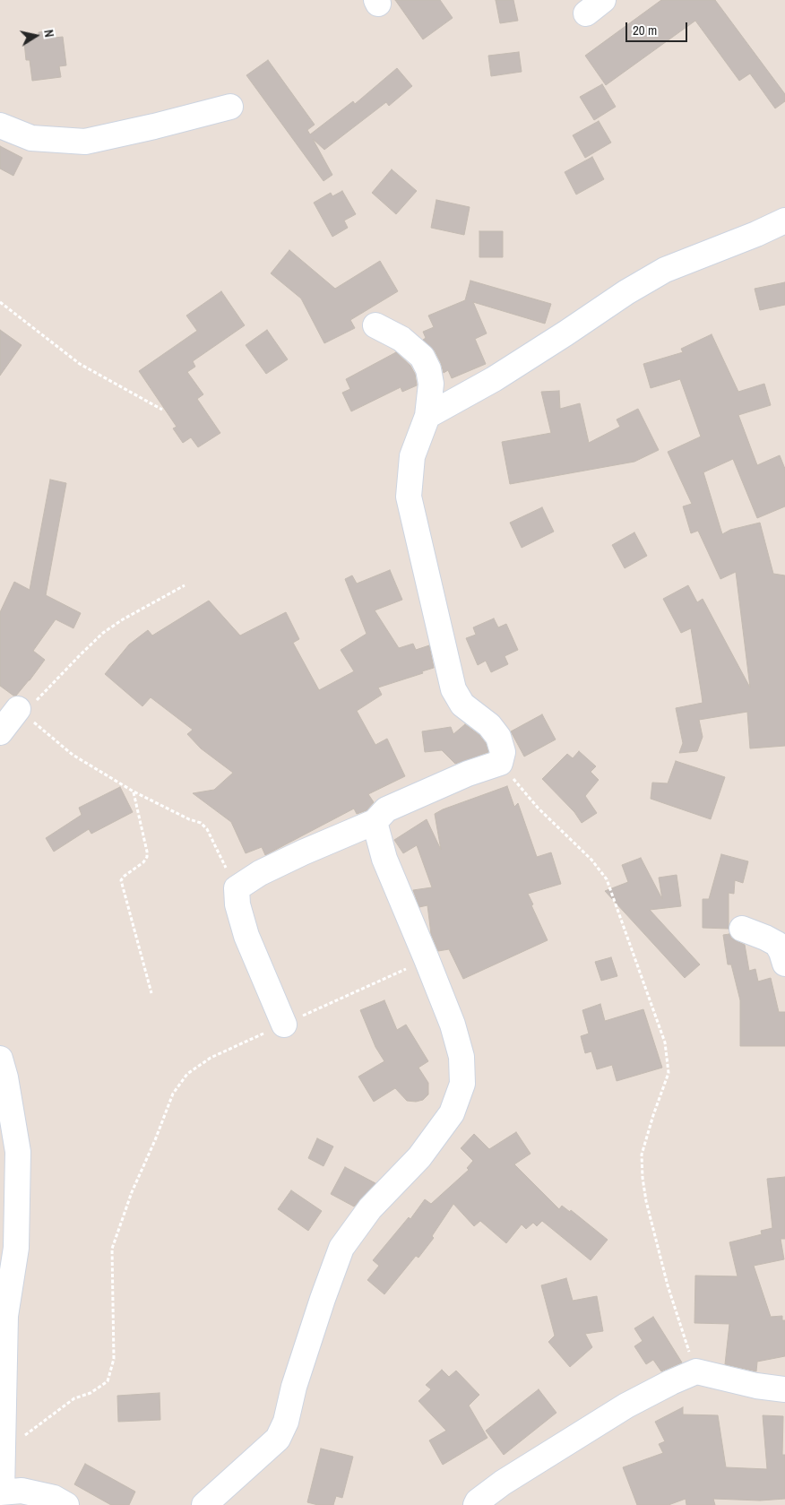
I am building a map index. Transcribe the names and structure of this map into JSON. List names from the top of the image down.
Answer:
{
  "scale_bar": "20 m",
  "north": "right"
}
